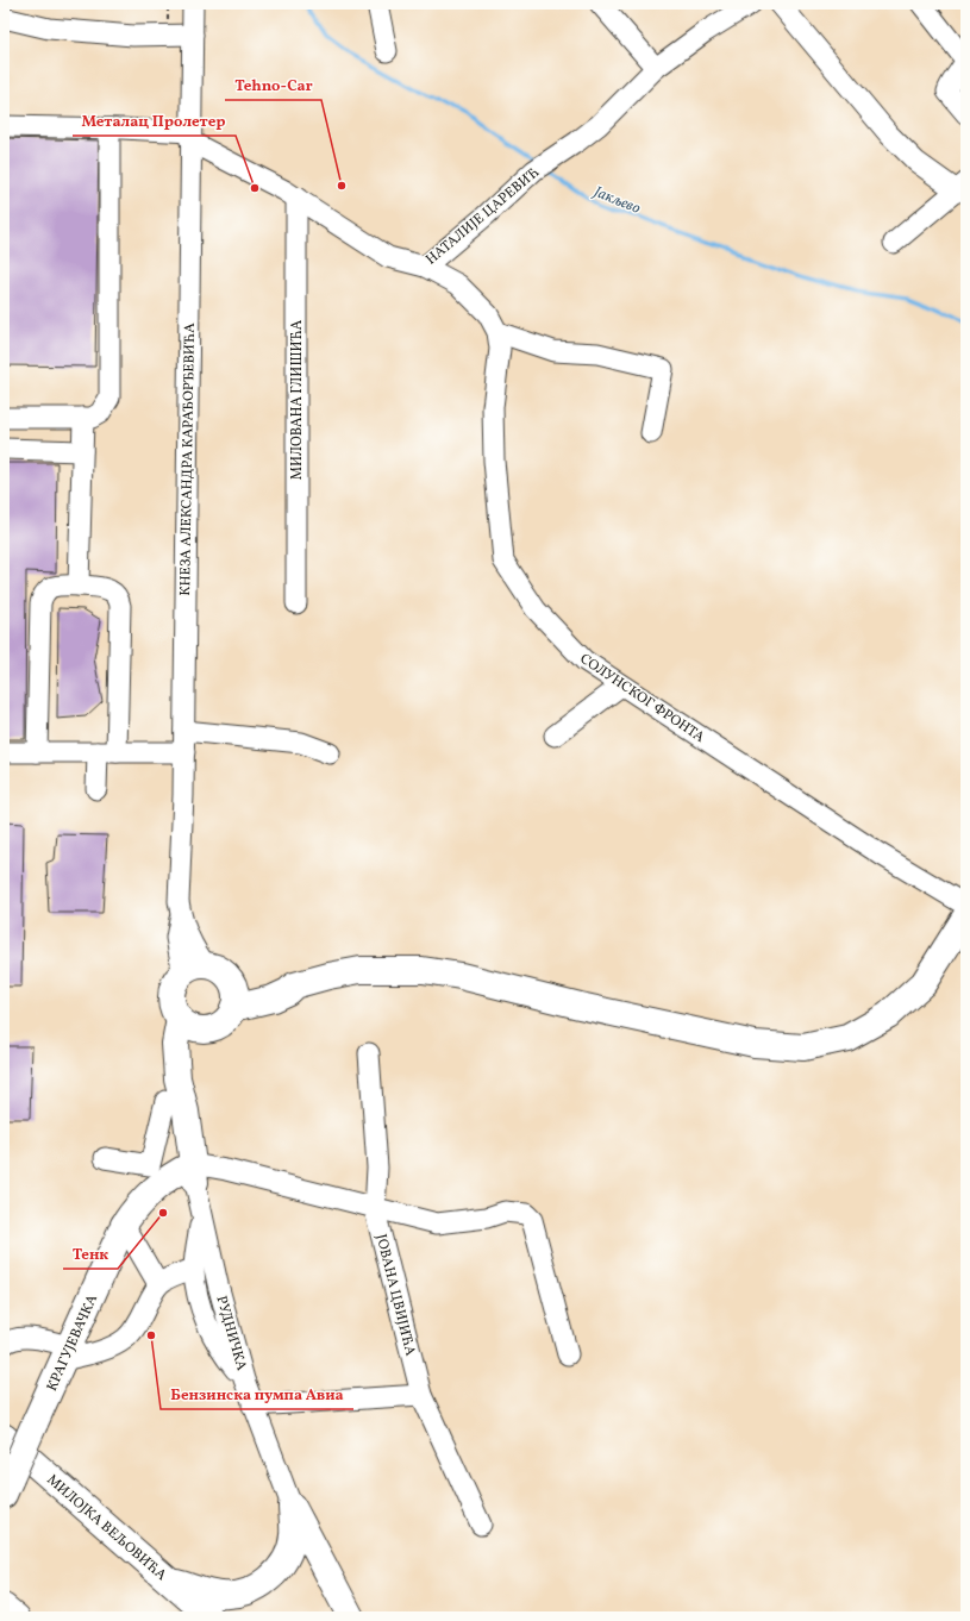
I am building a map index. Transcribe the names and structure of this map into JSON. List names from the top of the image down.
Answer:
{
  "streets": {
    "main road": ["КРАГУЈЕВАЧКА", "МИЛОЈКА ВЕЉОВИЋА"],
    "street": [
      "НАТАЛИЈЕ ЦАРЕВИЋ",
      "МИЛОВАНА ГЛИШИЋА",
      "КНЕЗА АЛЕКСАНДРА КАРАЂОРЂЕВИЋА",
      "СОЛУНСКОГ ФРОНТА",
      "ЈОВАНА ЦВИЈИЋА",
      "РУДНИЧКА"
    ]
  },
  "crossings": [
    ["НАТАЛИЈЕ ЦАРЕВИЋ", "МИЛОВАНА ГЛИШИЋА"],
    ["НАТАЛИЈЕ ЦАРЕВИЋ", "КНЕЗА АЛЕКСАНДРА КАРАЂОРЂЕВИЋА"],
    ["НАТАЛИЈЕ ЦАРЕВИЋ", "СОЛУНСКОГ ФРОНТА"],
    ["РУДНИЧКА", "КРАГУЈЕВАЧКА"]
  ],
  "water": ["Јакљево"],
  "places": [
    "Tehno-Car",
    "Металац Пролетер",
    "Тенк",
    "Бензинска пумпа Авиа"
  ]
}
